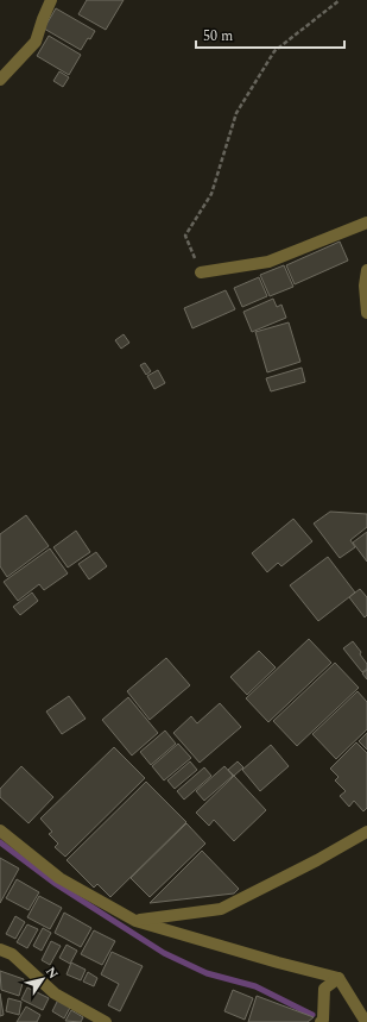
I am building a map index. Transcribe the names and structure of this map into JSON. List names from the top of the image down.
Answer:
{
  "scale_bar": "50 m",
  "north": "top right"
}
